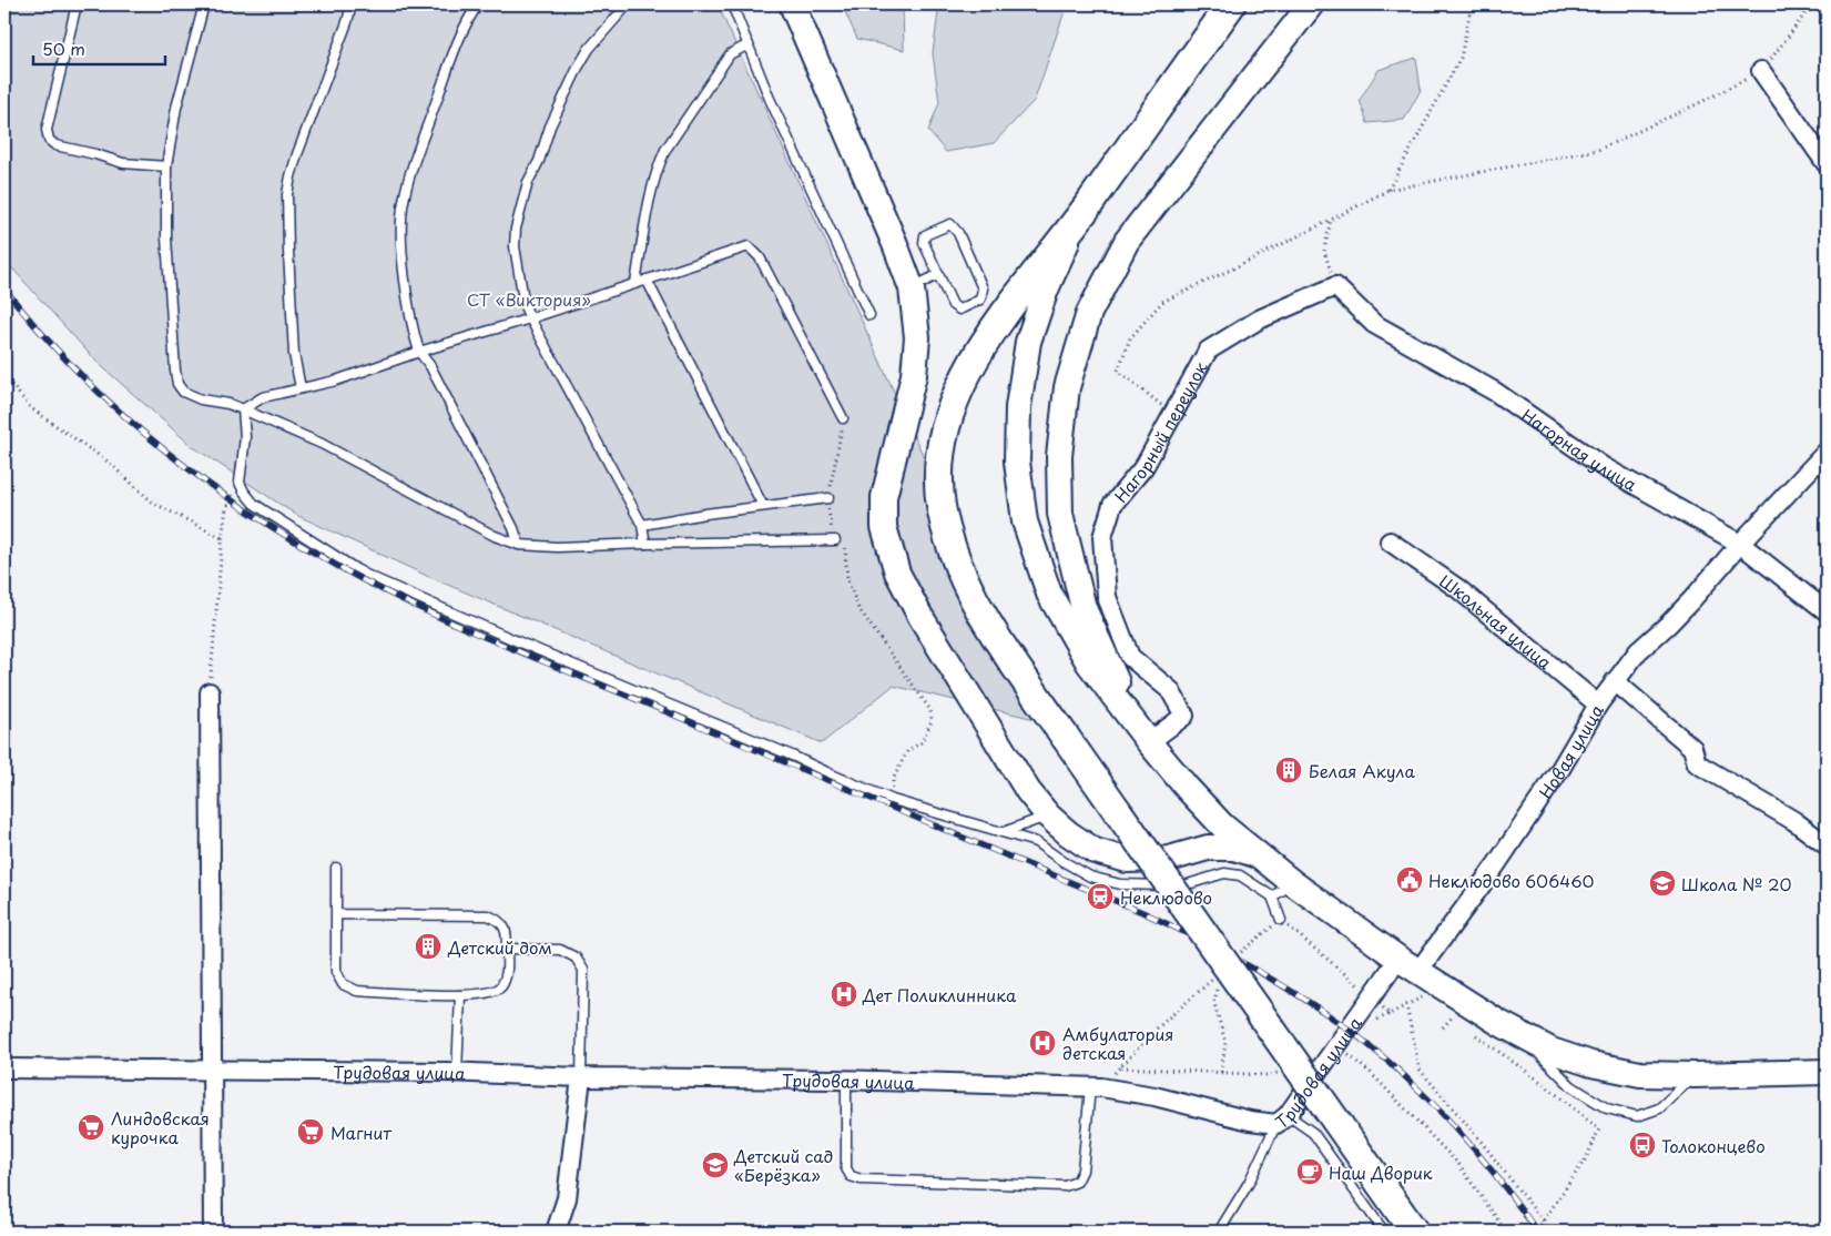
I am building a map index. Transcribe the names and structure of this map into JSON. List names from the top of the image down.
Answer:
{
  "streets": {
    "street": [
      "Нагорный переулок",
      "Нагорная улица",
      "Школьная улица",
      "Новая улица",
      "Трудовая улица"
    ]
  },
  "crossings": [
    ["Нагорный переулок", "Нагорная улица"],
    ["Нагорная улица", "Новая улица"],
    ["Школьная улица", "Новая улица"],
    ["Новая улица", "Трудовая улица"]
  ],
  "parks": ["СТ «Виктория»"],
  "places": {
    "building": ["Белая Акула", "Детский дом"],
    "public building": ["Неклюдово 606460"],
    "school or university": ["Школа № 20", "Детский сад «Берёзка»"],
    "station": ["Неклюдово"],
    "hospital": ["Дет Поликлинника", "Амбулатория детская"],
    "supermarket": ["Линдовская курочка", "Магнит"],
    "bus stop": ["Толоконцево"],
    "cafe": ["Наш Дворик"]
  },
  "scale_bar": "50 m"
}
